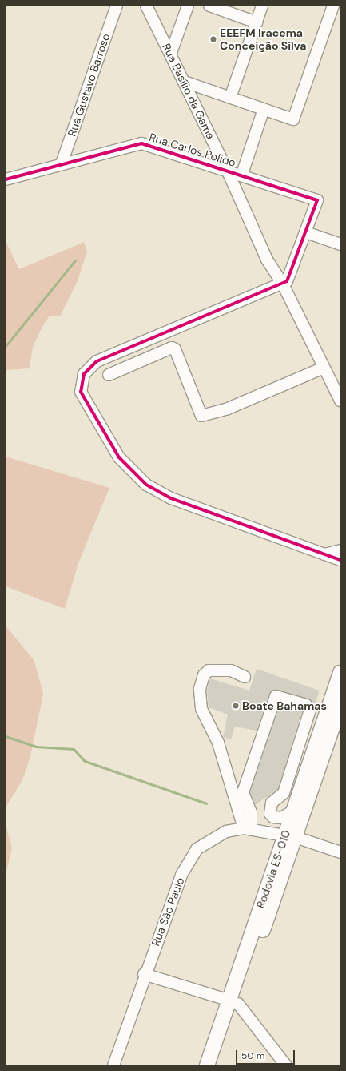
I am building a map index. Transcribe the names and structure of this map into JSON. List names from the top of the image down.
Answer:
{
  "streets": {
    "main road": ["Rodovia ES-010"],
    "street": [
      "Rua Gustavo Barroso",
      "Rua Basílio da Gama",
      "Rua Carlos Polido",
      "Rua São Paulo"
    ]
  },
  "crossings": [
    ["Rua Gustavo Barroso", "Rua Carlos Polido"],
    ["Rua Basílio da Gama", "Rua Carlos Polido"],
    ["Rodovia ES-010", "Rua São Paulo"]
  ],
  "places": ["EEEFM Iracema Conceição Silva", "Boate Bahamas"],
  "scale_bar": "50 m"
}
